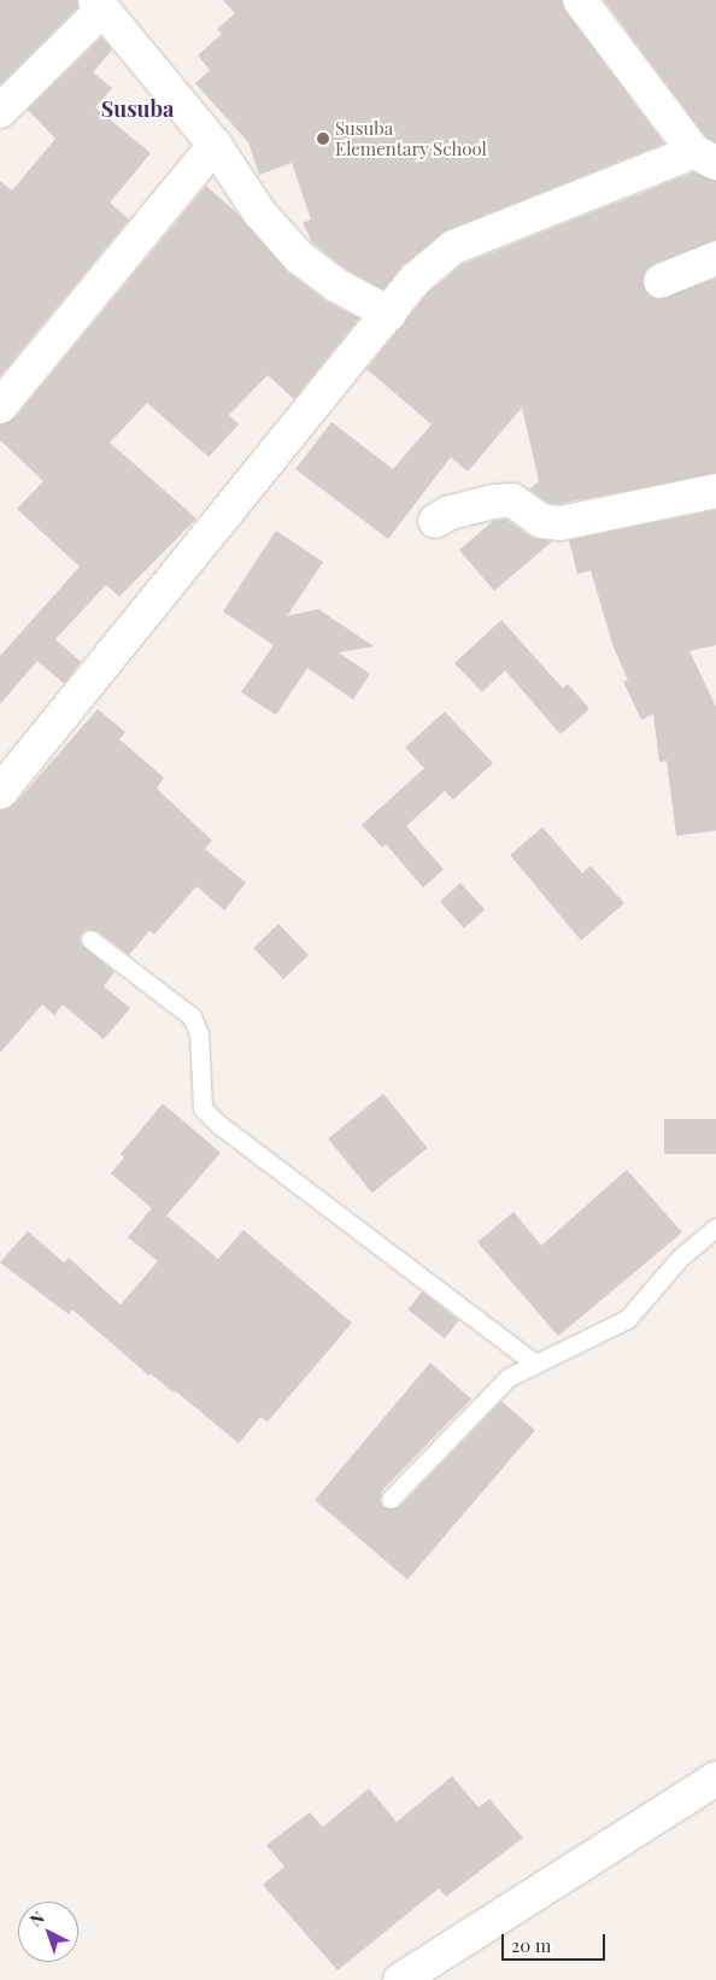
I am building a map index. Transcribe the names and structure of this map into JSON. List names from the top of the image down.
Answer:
{
  "districts": ["Susuba"],
  "places": ["Susuba Elementary School"],
  "scale_bar": "20 m",
  "north": "top left"
}
